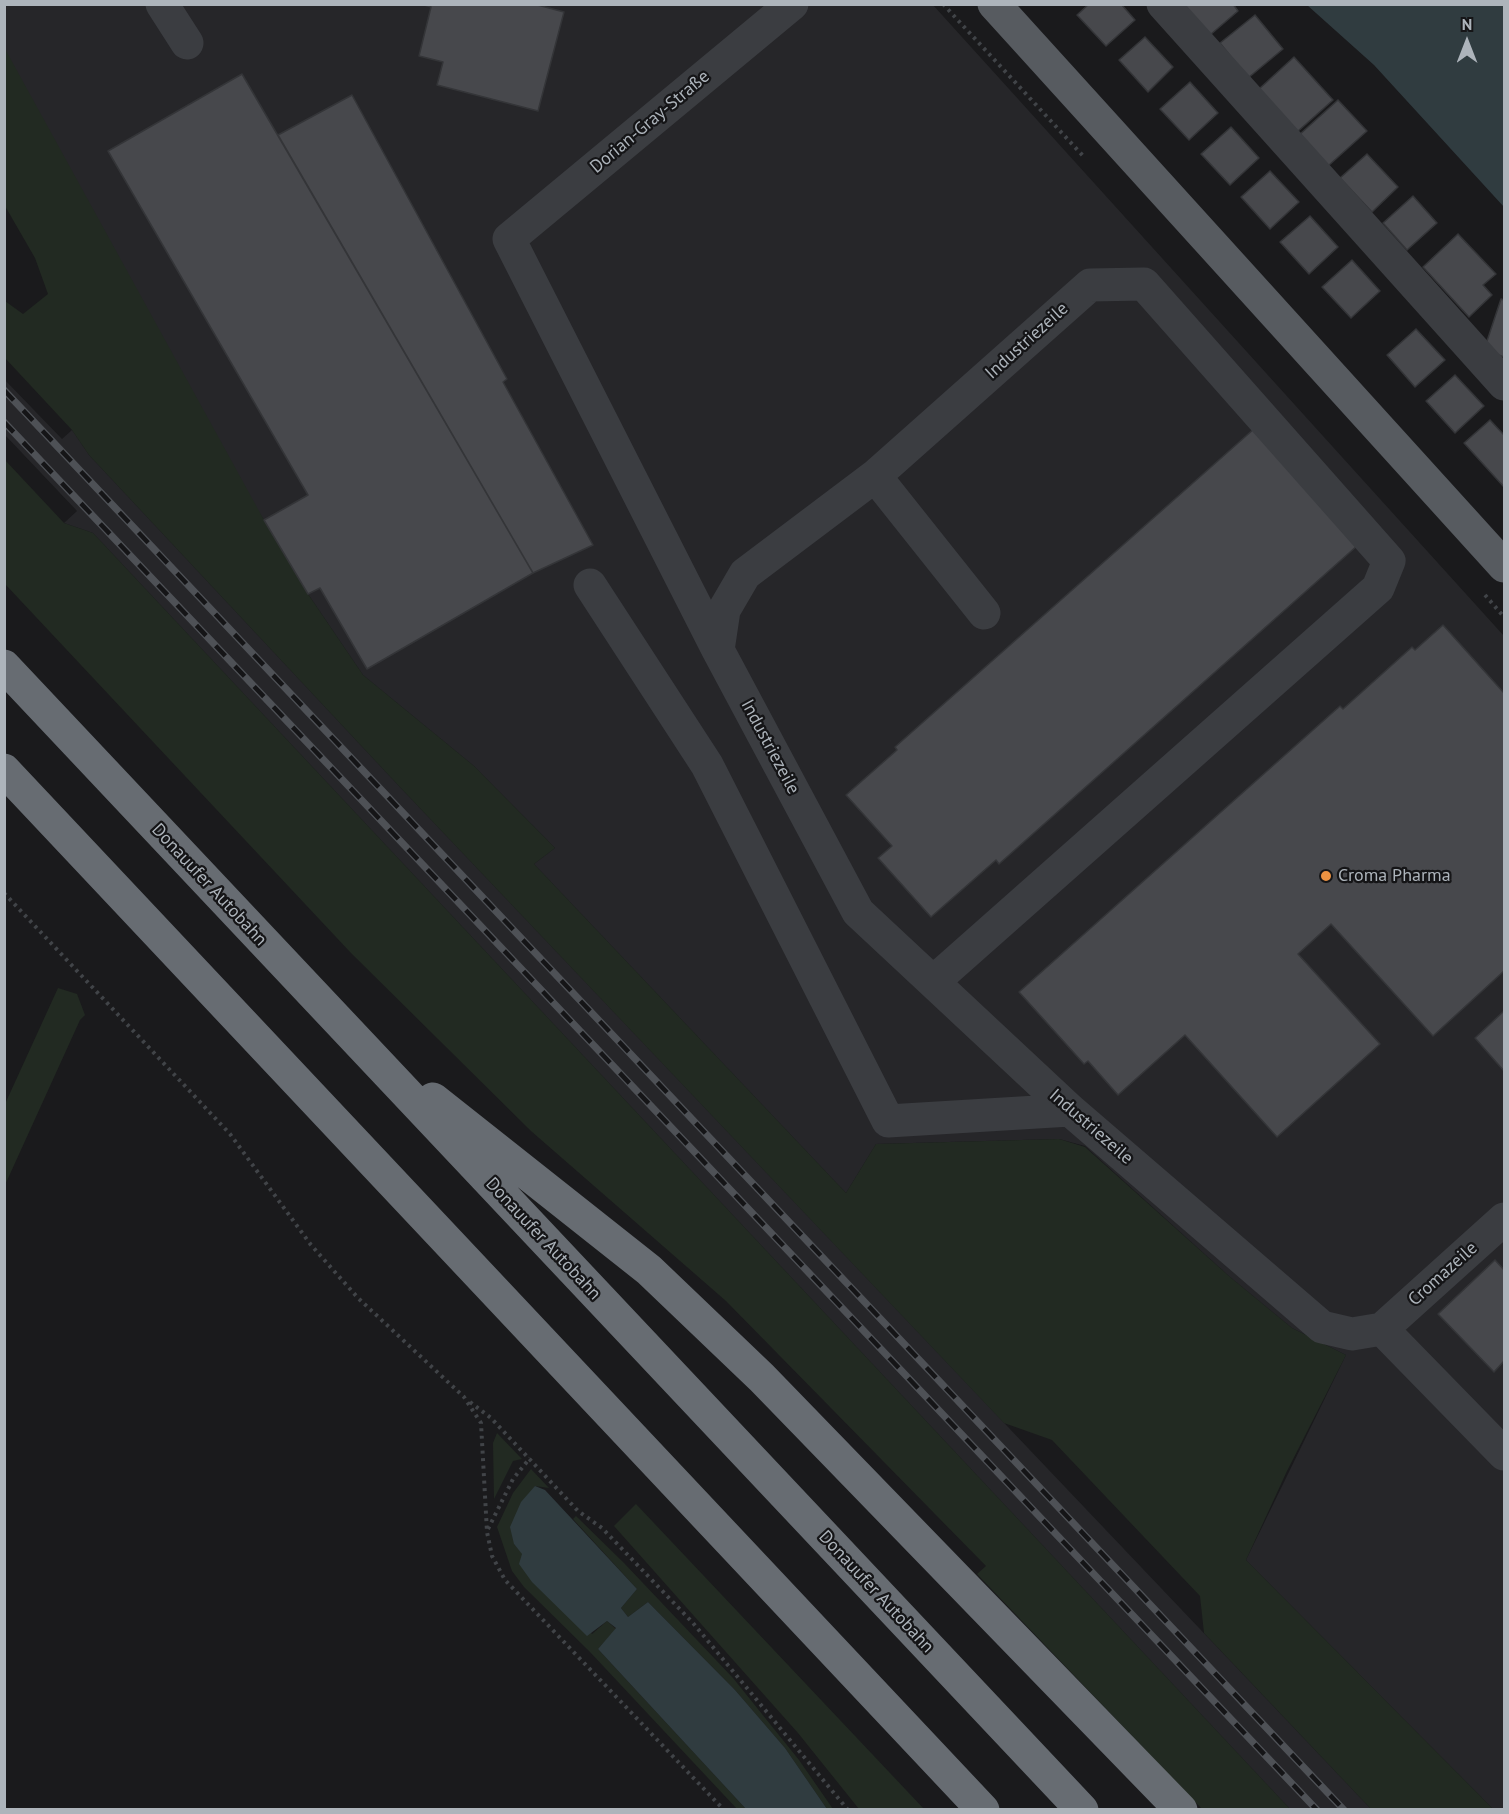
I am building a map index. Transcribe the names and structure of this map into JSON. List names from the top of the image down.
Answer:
{
  "streets": {
    "highway": ["Donauufer Autobahn"],
    "street": ["Dorian-Gray-Straße", "Industriezeile", "Cromazeile"]
  },
  "crossings": [
    ["Dorian-Gray-Straße", "Industriezeile"],
    ["Industriezeile", "Cromazeile"]
  ],
  "places": ["Croma Pharma"],
  "north": "top"
}
